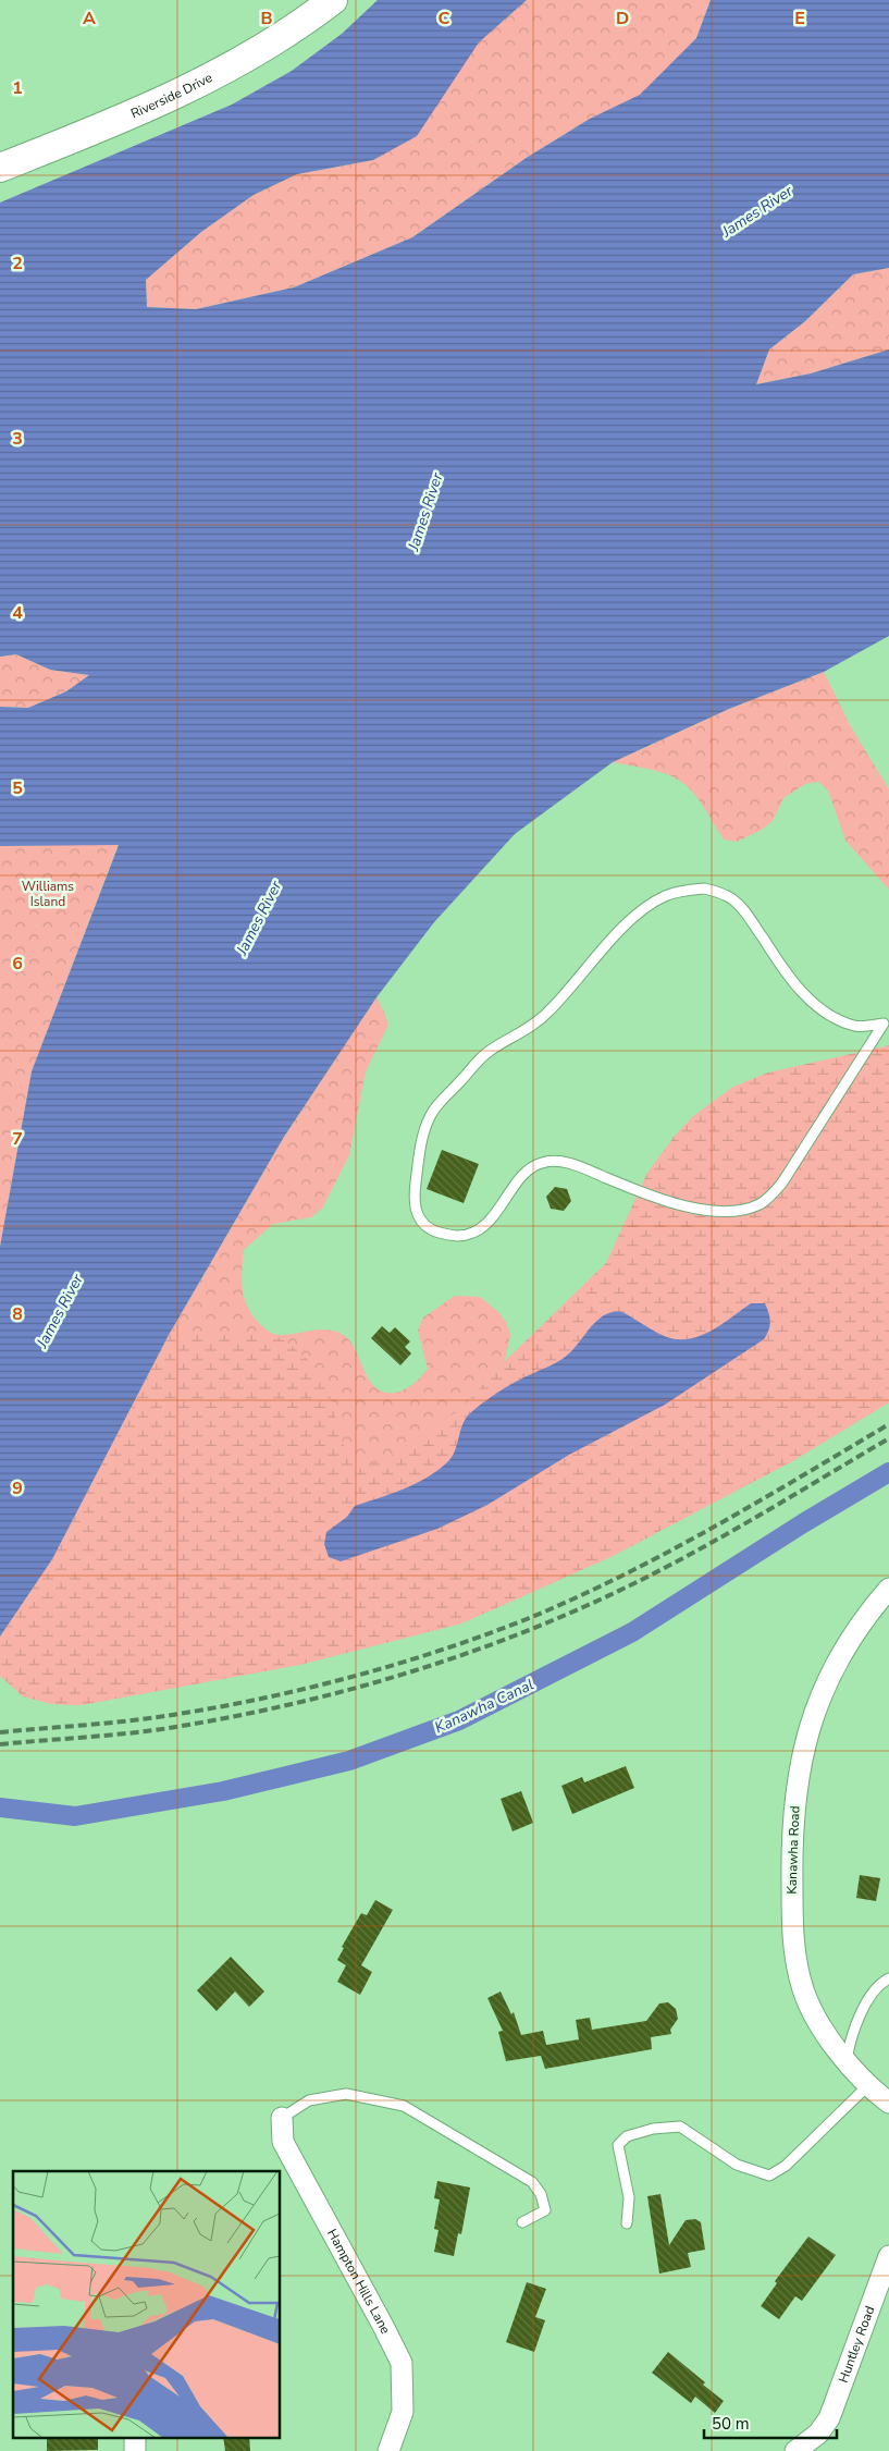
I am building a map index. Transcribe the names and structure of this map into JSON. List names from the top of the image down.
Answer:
{
  "streets": {
    "street": [
      "Riverside Drive",
      "Kanawha Road",
      "Hampton Hills Lane",
      "Huntley Road"
    ]
  },
  "water": ["James River", "Kanawha Canal"],
  "parks": ["Williams Island"],
  "scale_bar": "50 m",
  "grid": {
    "columns": [
      "A",
      "B",
      "C",
      "D",
      "E"
    ],
    "rows": [
      "1",
      "2",
      "3",
      "4",
      "5",
      "6",
      "7",
      "8",
      "9"
    ]
  }
}
